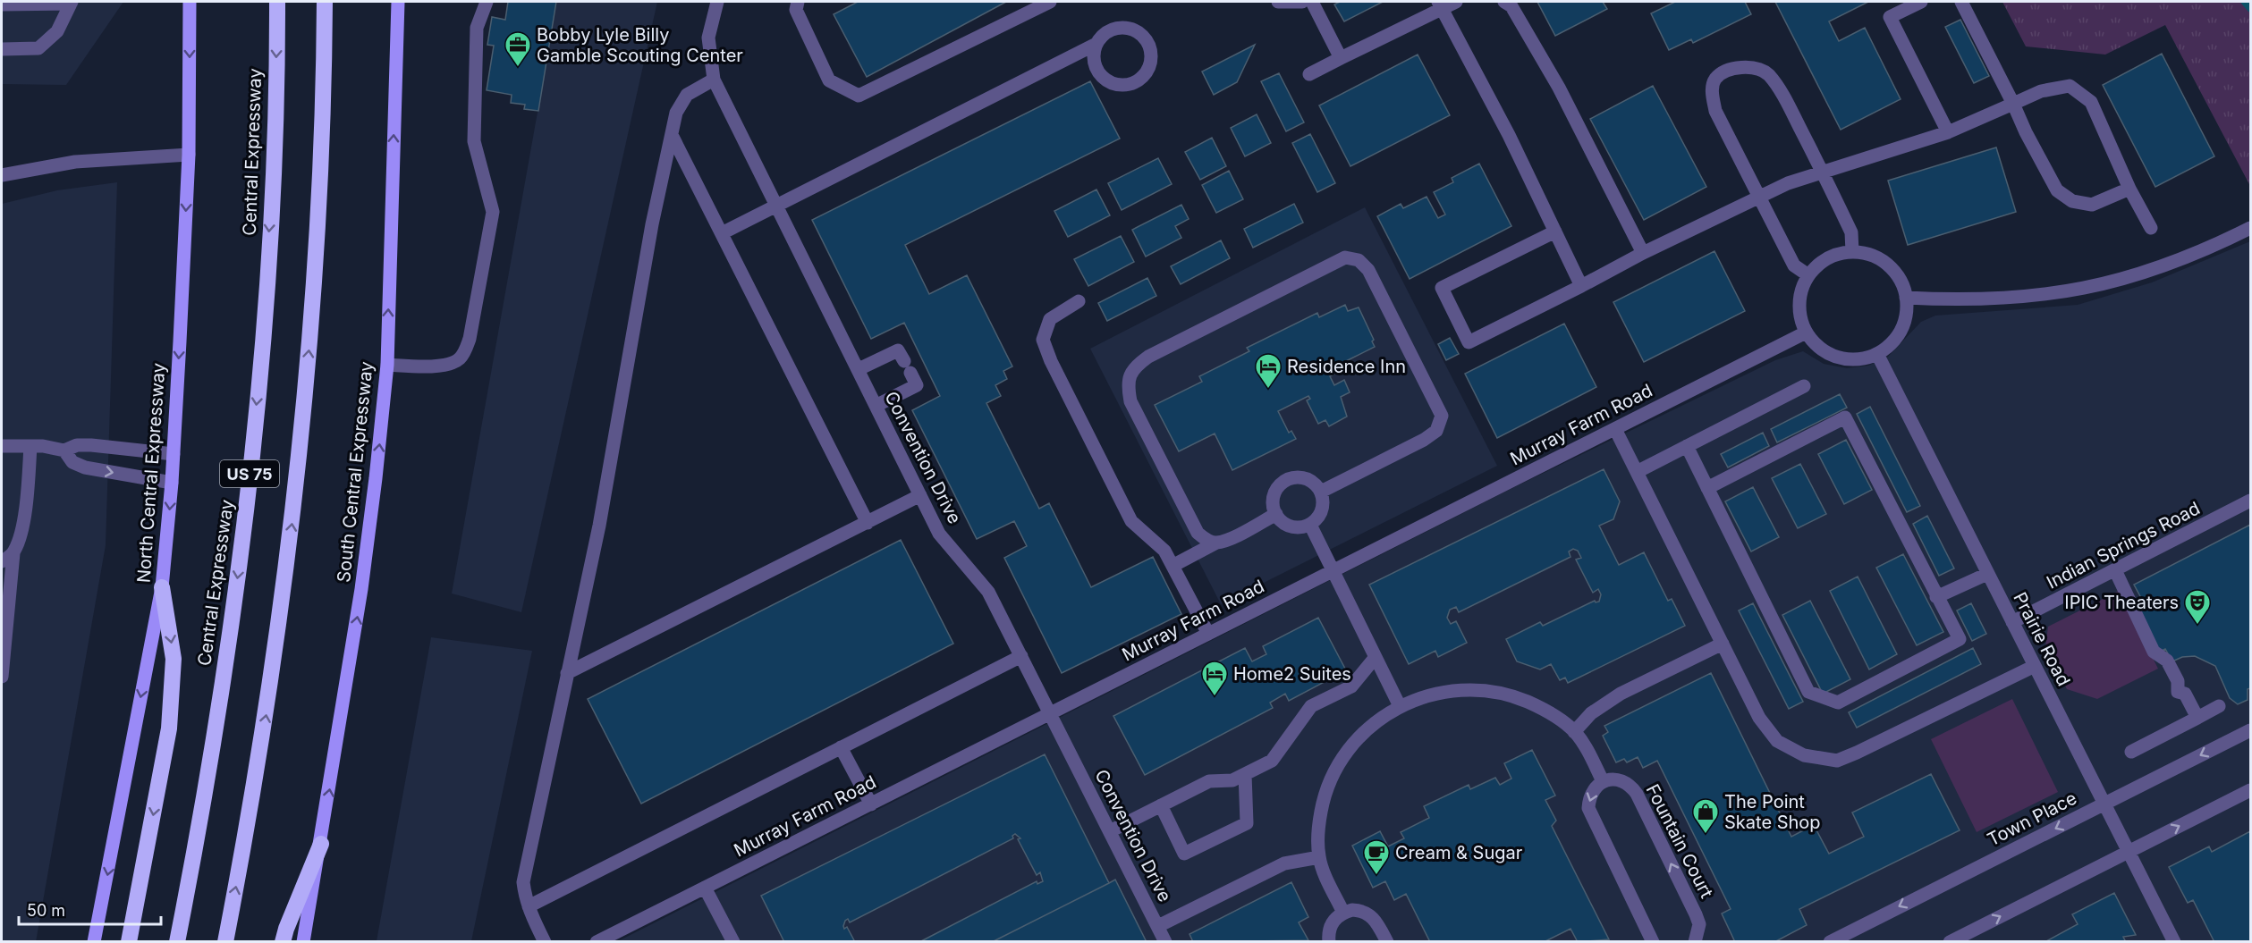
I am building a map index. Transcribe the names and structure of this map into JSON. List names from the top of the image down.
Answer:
{
  "streets": {
    "highway": ["Central Expressway", "US 75"],
    "main road": ["South Central Expressway", "North Central Expressway"],
    "street": [
      "Murray Farm Road",
      "Convention Drive",
      "Indian Springs Road",
      "Prairie Road",
      "Town Place",
      "Fountain Court"
    ]
  },
  "crossings": [
    ["Murray Farm Road", "Convention Drive"],
    ["Murray Farm Road", "Prairie Road"],
    ["Indian Springs Road", "Prairie Road"],
    ["Prairie Road", "Town Place"]
  ],
  "one_way": ["South Central Expressway", "North Central Expressway"],
  "places": {
    "office": ["Bobby Lyle Billy Gamble Scouting Center"],
    "hotel": ["Residence Inn", "Home2 Suites"],
    "theatre": ["IPIC Theaters"],
    "shop": ["The Point Skate Shop"],
    "cafe": ["Cream & Sugar"]
  },
  "scale_bar": "50 m"
}
